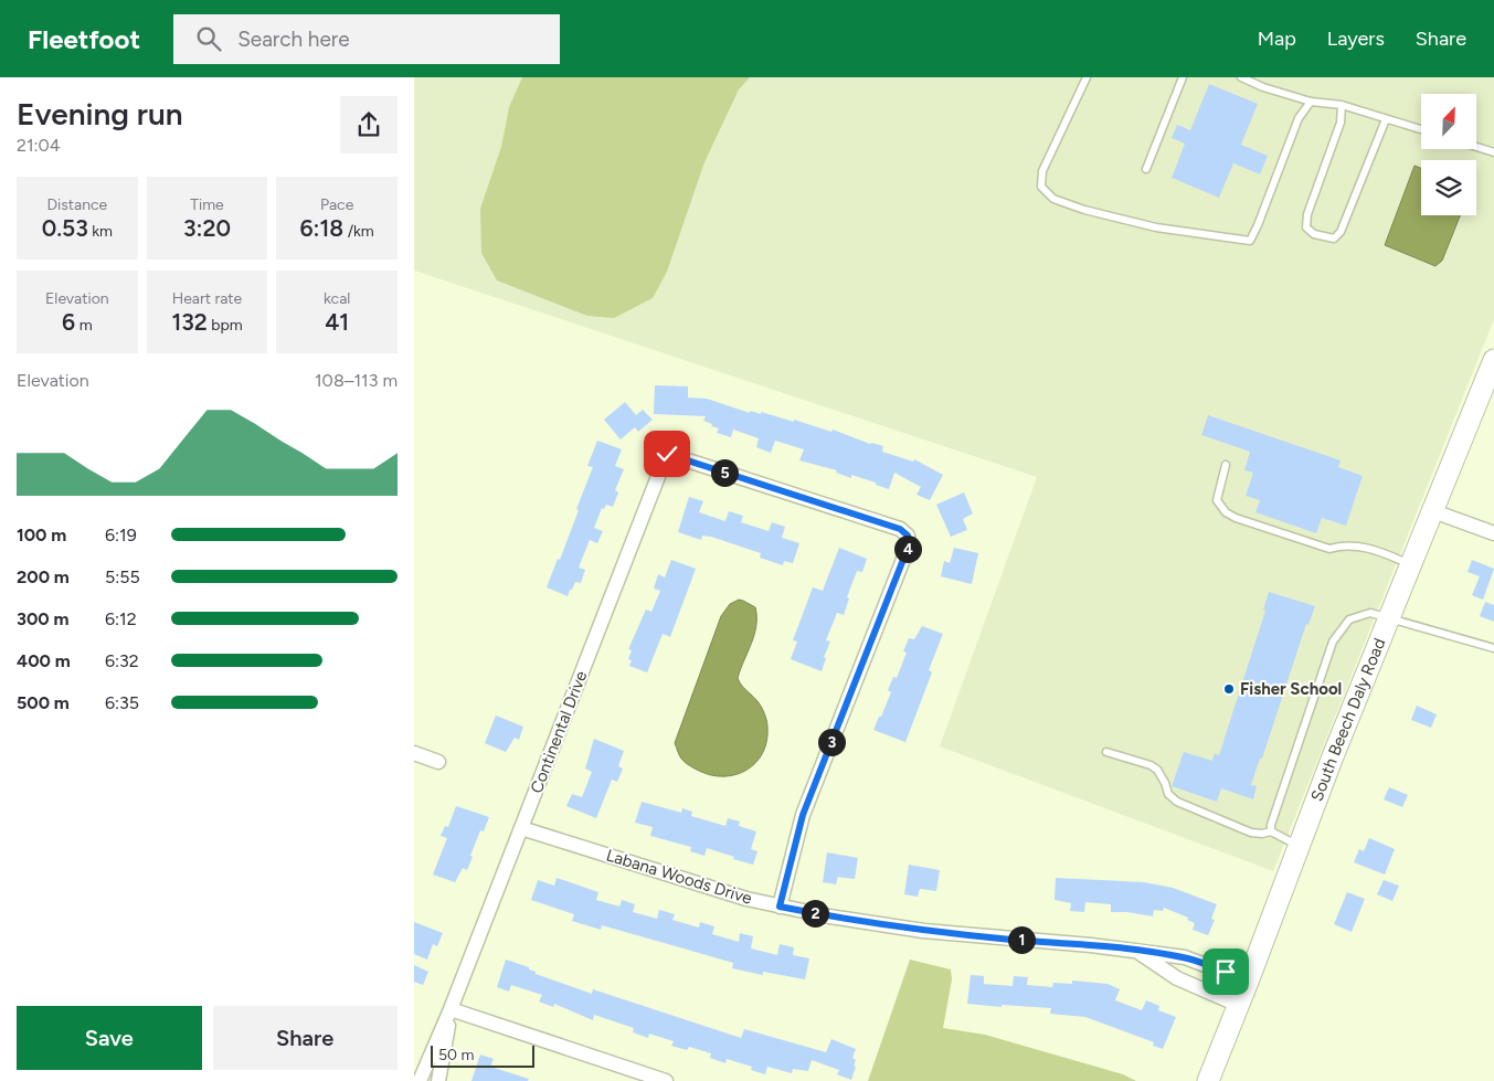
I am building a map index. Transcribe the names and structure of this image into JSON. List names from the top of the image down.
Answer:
{
  "streets": {
    "street": ["South Beech Daly Road", "Continental Drive", "Labana Woods Drive"]
  },
  "crossings": [
    ["South Beech Daly Road", "Labana Woods Drive"],
    ["Continental Drive", "Labana Woods Drive"]
  ],
  "places": ["Fisher School"],
  "scale_bar": "50 m",
  "north": "top right",
  "page": {
    "header": "Fleetfoot",
    "search": "Search here",
    "nav": ["Map", "Layers", "Share"],
    "heading": ["Evening run", "21:04"],
    "stats": [
      ["Distance", "0.53 km"],
      ["Time", "3:20"],
      ["Pace", "6:18 /km"],
      ["Elevation", "6 m"],
      ["Heart rate", "132 bpm"],
      ["kcal", "41"]
    ],
    "chart": ["Elevation", "108–113 m"],
    "pins": [
      "5",
      "4",
      "3",
      "2",
      "1"
    ],
    "list": [
      {
        "name": "100 m",
        "note": "6:19"
      },
      {
        "name": "200 m",
        "note": "5:55"
      },
      {
        "name": "300 m",
        "note": "6:12"
      },
      {
        "name": "400 m",
        "note": "6:32"
      },
      {
        "name": "500 m",
        "note": "6:35"
      }
    ],
    "buttons": ["Save", "Share"],
    "scale": "50 m"
  }
}
